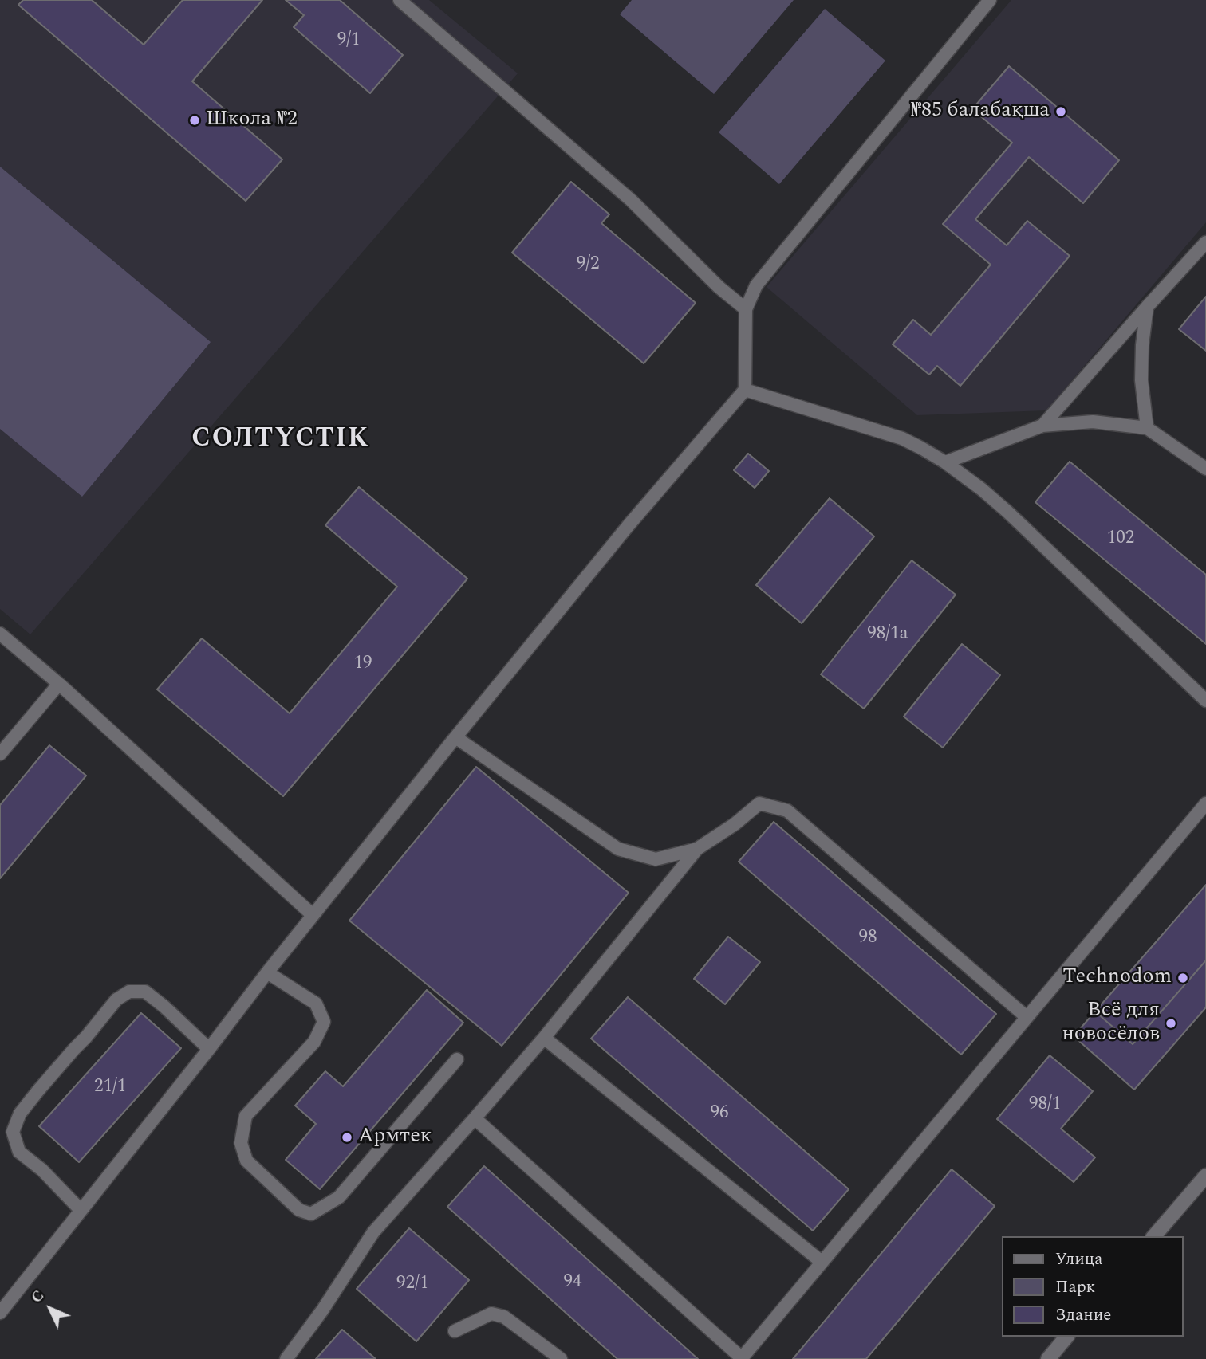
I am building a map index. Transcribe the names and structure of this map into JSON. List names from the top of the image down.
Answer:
{
  "districts": ["СОЛТҮСТІК"],
  "places": [
    "№85 балабақша",
    "Школа №2",
    "Technodom",
    "Всё для новосёлов",
    "Армтек"
  ],
  "house_numbers": [
    "9/1",
    "9/2",
    "102",
    "98/1а",
    "19",
    "98",
    "21/1",
    "98/1",
    "96",
    "94",
    "92/1"
  ],
  "legend": ["Улица", "Парк", "Здание"],
  "north": "top left"
}
